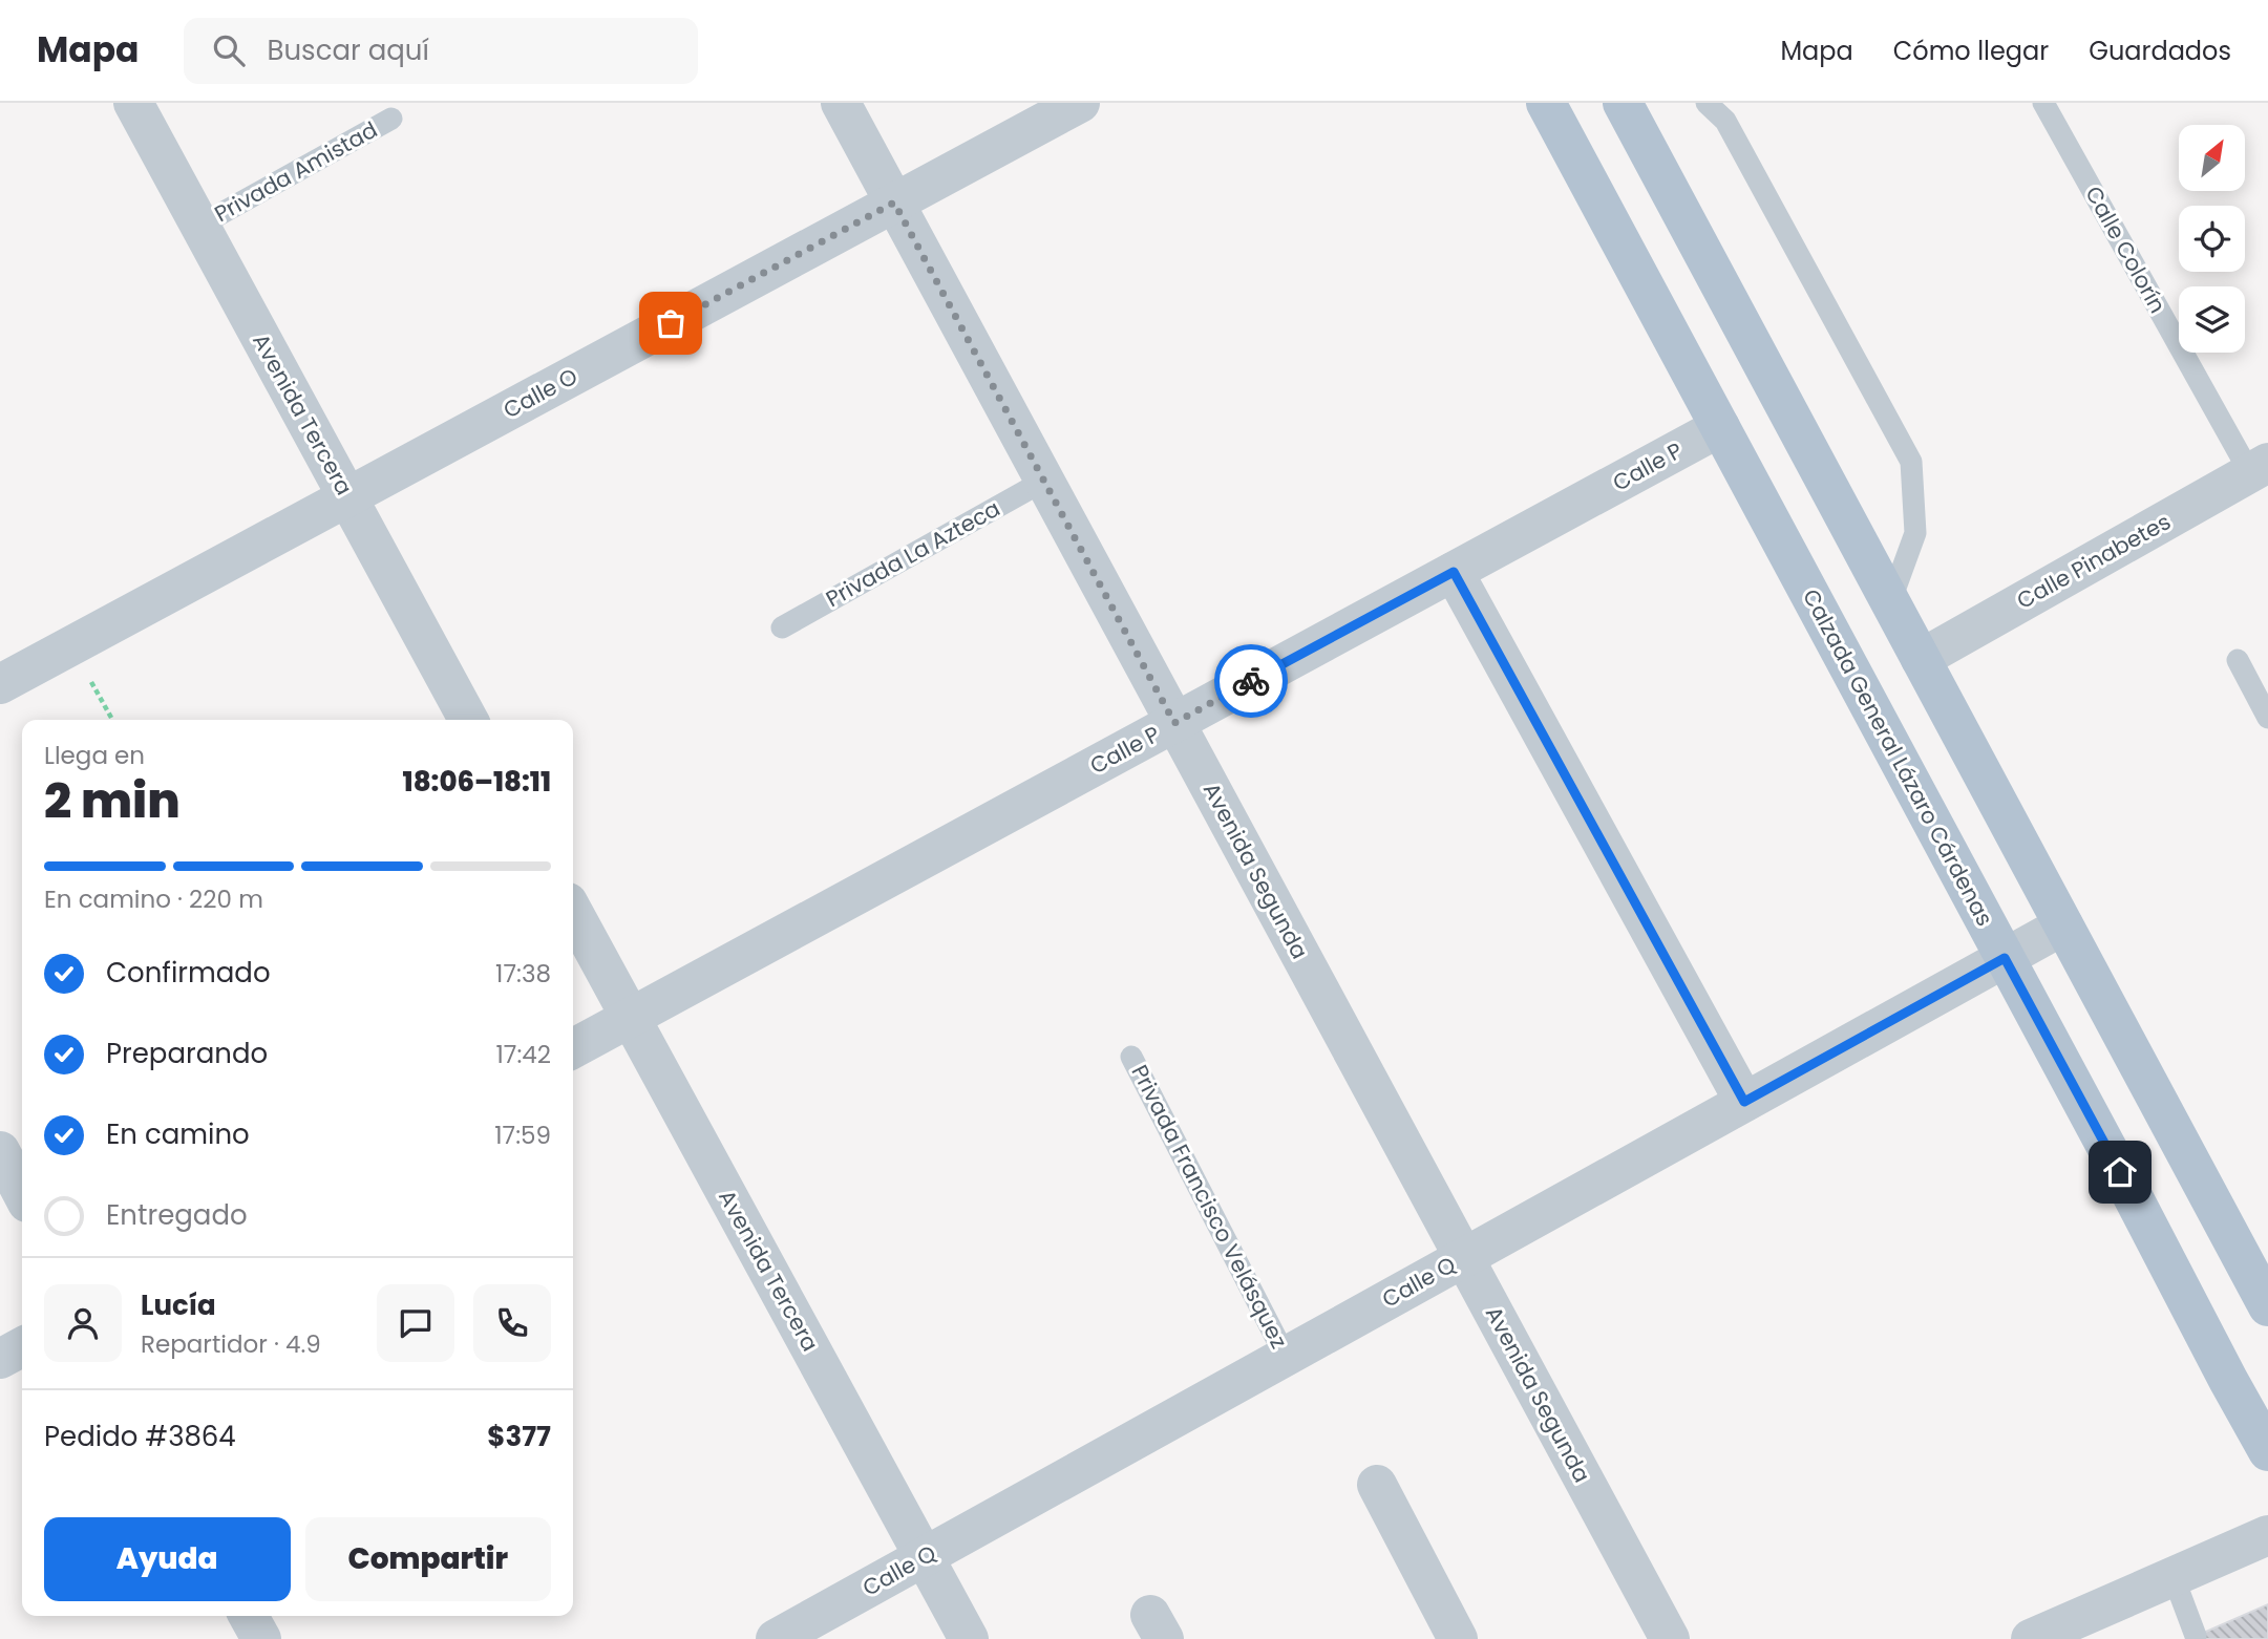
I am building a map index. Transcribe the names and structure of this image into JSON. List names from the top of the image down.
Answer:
{
  "streets": {
    "main road": ["Calzada General Lázaro Cárdenas"],
    "street": [
      "Calle O",
      "Avenida Tercera",
      "Calle P",
      "Calle Pinabetes",
      "Avenida Segunda",
      "Calle Q"
    ],
    "lane": [
      "Privada Amistad",
      "Calle Colorín",
      "Privada La Azteca",
      "Privada Francisco Velásquez"
    ]
  },
  "crossings": [
    ["Privada Amistad", "Avenida Tercera"],
    ["Calle Colorín", "Calle Pinabetes"],
    ["Calle O", "Avenida Tercera"],
    ["Calle O", "Avenida Segunda"],
    ["Avenida Tercera", "Calle P"],
    ["Avenida Tercera", "Calle Q"],
    ["Calle P", "Calzada General Lázaro Cárdenas"],
    ["Calle P", "Avenida Segunda"],
    ["Privada La Azteca", "Avenida Segunda"],
    ["Calzada General Lázaro Cárdenas", "Calle Q"],
    ["Avenida Segunda", "Calle Q"],
    ["Privada Francisco Velásquez", "Calle Q"]
  ],
  "north": "top right",
  "page": {
    "header": "Mapa",
    "search": "Buscar aquí",
    "nav": ["Mapa", "Cómo llegar", "Guardados"],
    "heading": ["2 min", "Llega en", "18:06–18:11"],
    "panel": [
      "Lucía",
      "Repartidor · 4.9",
      "Pedido #3864",
      "$377"
    ],
    "bar": "En camino · 220 m",
    "list": [
      ["Confirmado", "17:38"],
      ["Preparando", "17:42"],
      ["En camino", "17:59"],
      "Entregado"
    ],
    "buttons": ["Ayuda", "Compartir"]
  }
}
